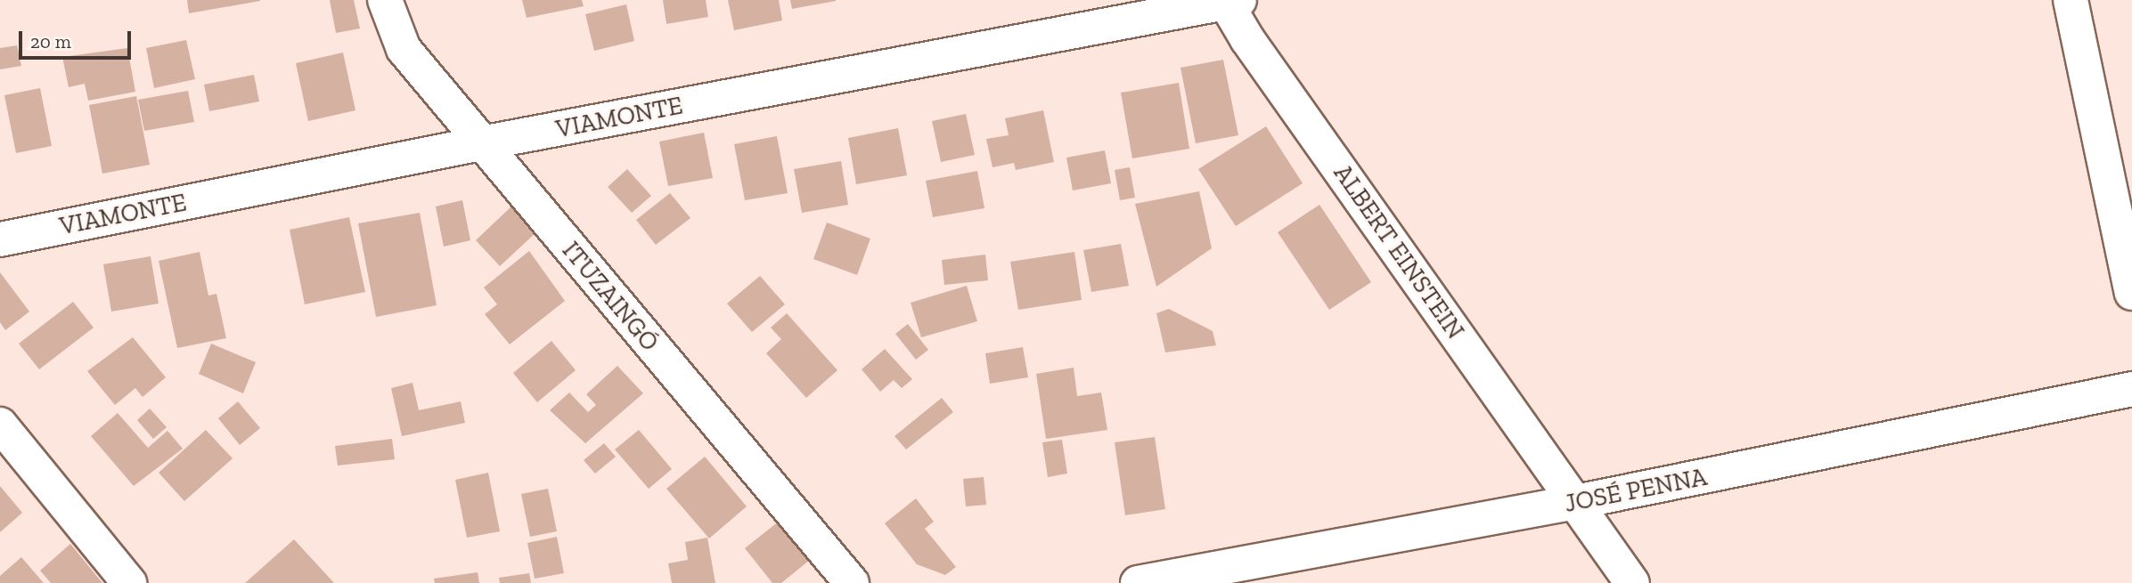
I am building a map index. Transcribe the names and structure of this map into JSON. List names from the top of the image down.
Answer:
{
  "streets": {
    "street": [
      "VIAMONTE",
      "ALBERT EINSTEIN",
      "ITUZAINGÓ",
      "JOSÉ PENNA"
    ]
  },
  "crossings": [
    ["VIAMONTE", "ALBERT EINSTEIN"],
    ["VIAMONTE", "ITUZAINGÓ"],
    ["ALBERT EINSTEIN", "JOSÉ PENNA"]
  ],
  "scale_bar": "20 m"
}
